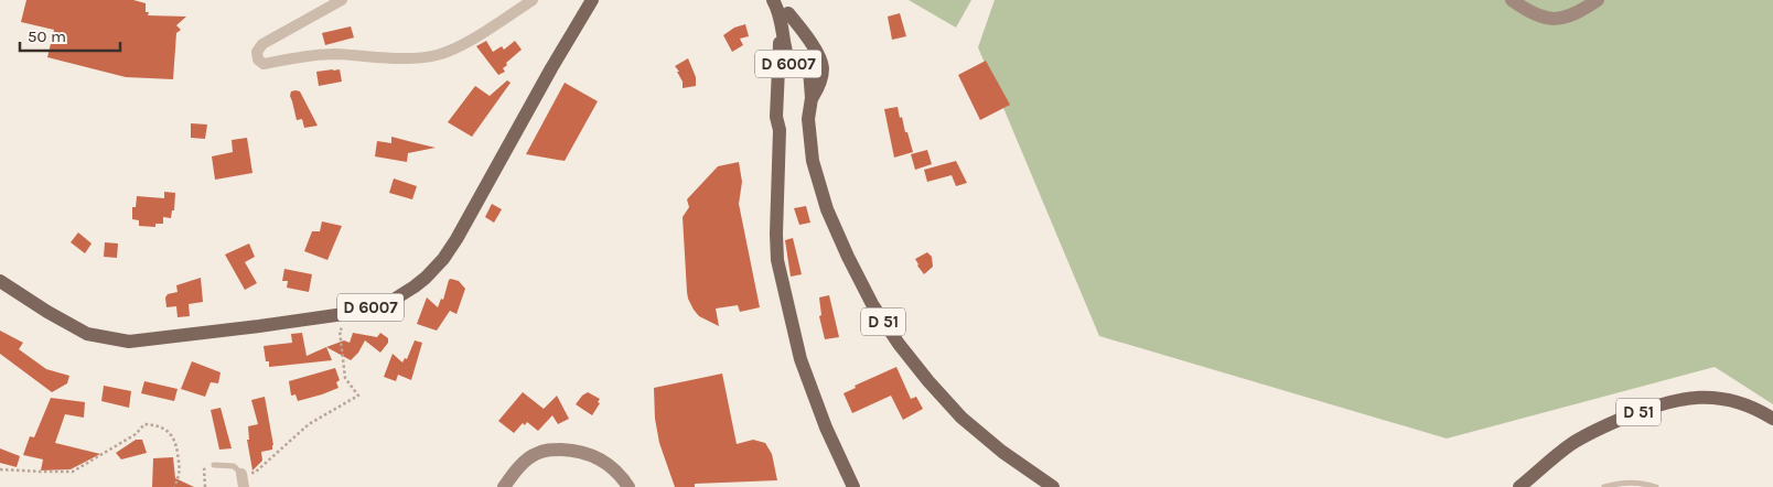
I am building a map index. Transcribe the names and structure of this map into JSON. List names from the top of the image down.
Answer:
{
  "streets": {
    "main road": ["D 6007", "D 51"]
  },
  "crossings": [
    ["D 6007", "D 51"]
  ],
  "scale_bar": "50 m"
}
